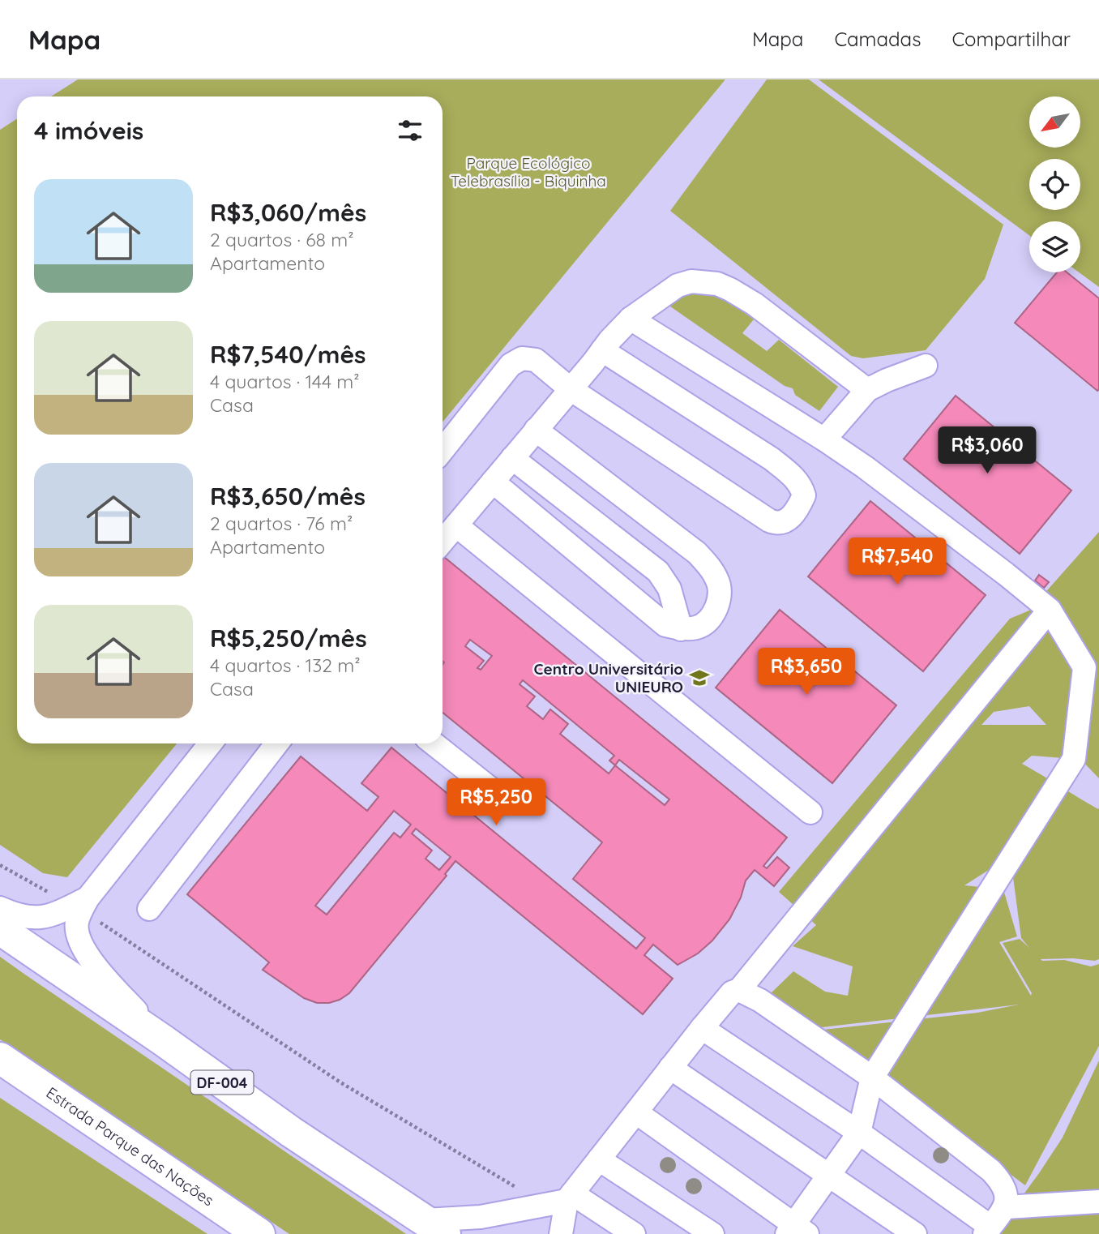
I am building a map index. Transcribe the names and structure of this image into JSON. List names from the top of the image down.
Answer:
{
  "streets": {
    "highway": ["DF-004", "Estrada Parque das Nações"]
  },
  "parks": ["Parque Ecológico Telebrasília - Biquinha"],
  "places": {
    "school or university": ["Centro Universitário UNIEURO"]
  },
  "north": "bottom left",
  "page": {
    "header": "Mapa",
    "nav": ["Mapa", "Camadas", "Compartilhar"],
    "heading": "4 imóveis",
    "list": [
      {
        "name": "R$3,060/mês",
        "note": "2 quartos · 68 m² · Apartamento"
      },
      {
        "name": "R$7,540/mês",
        "note": "4 quartos · 144 m² · Casa"
      },
      {
        "name": "R$3,650/mês",
        "note": "2 quartos · 76 m² · Apartamento"
      },
      {
        "name": "R$5,250/mês",
        "note": "4 quartos · 132 m² · Casa"
      }
    ],
    "price": [
      "R$3,060",
      "R$7,540",
      "R$3,650",
      "R$5,250"
    ]
  }
}
